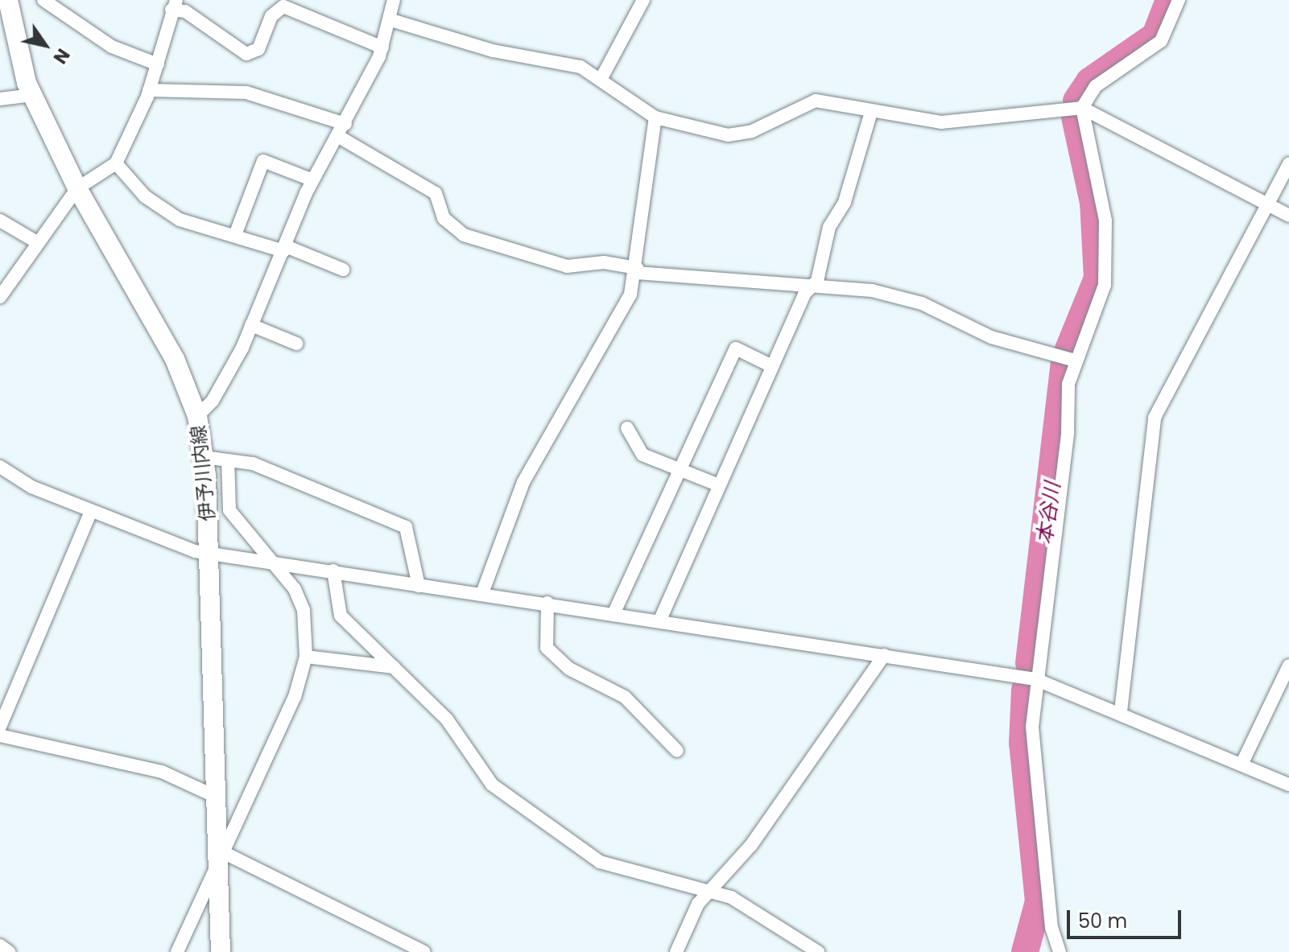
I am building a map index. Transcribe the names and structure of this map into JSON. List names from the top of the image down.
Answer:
{
  "streets": {
    "main road": ["伊予川内線"]
  },
  "water": ["本谷川"],
  "scale_bar": "50 m",
  "north": "bottom right"
}
